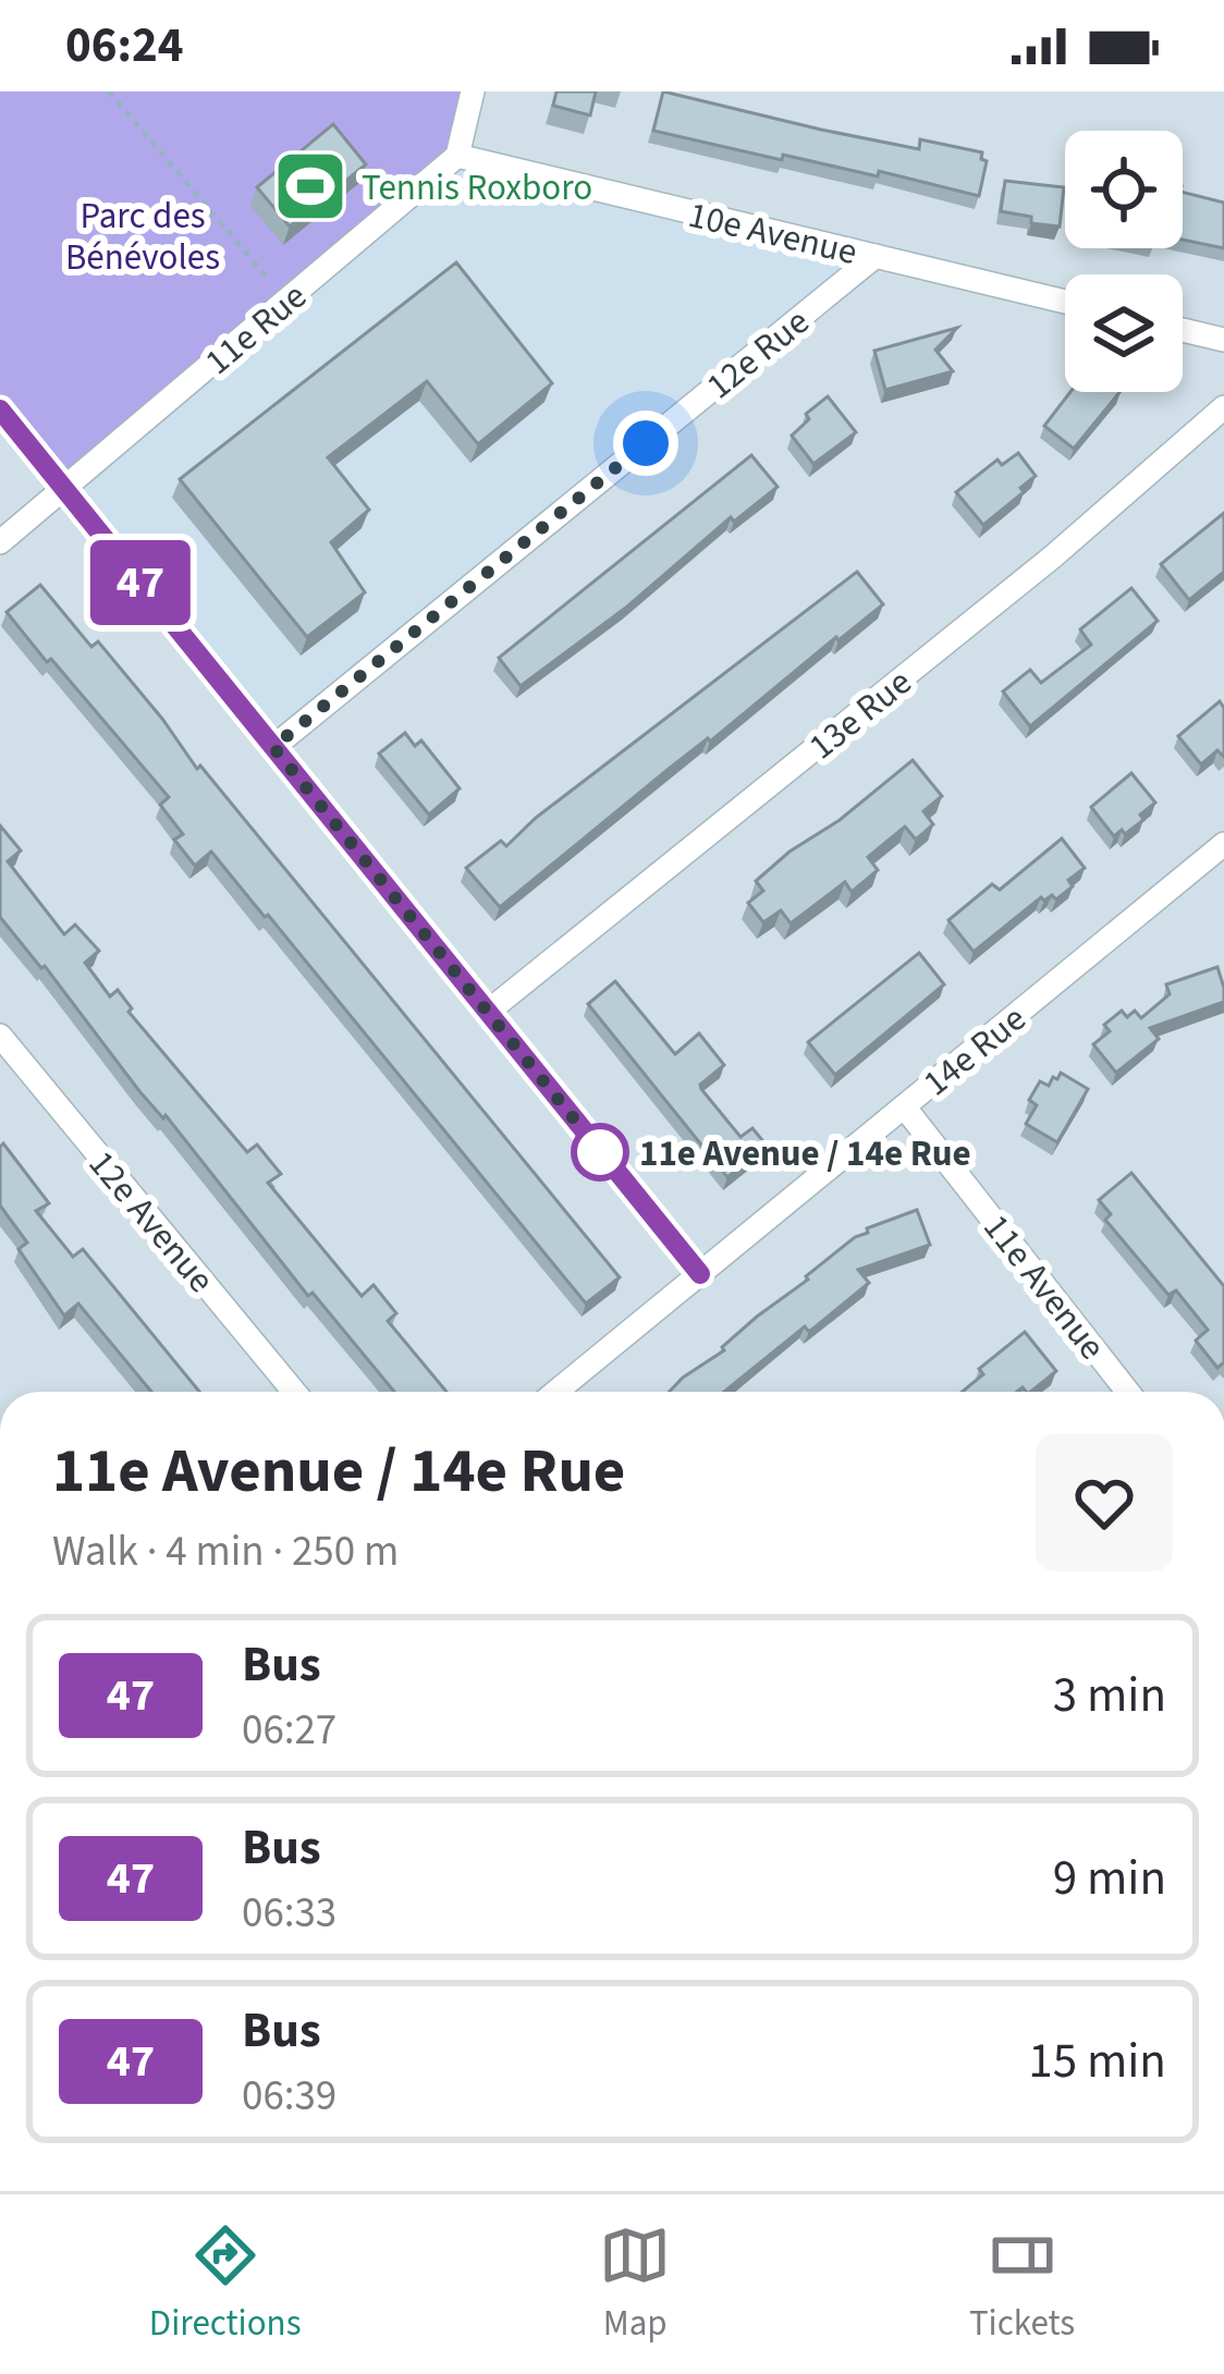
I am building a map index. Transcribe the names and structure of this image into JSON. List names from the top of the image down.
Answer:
{
  "streets": {
    "street": [
      "10e Avenue",
      "11e Rue",
      "12e Rue",
      "13e Rue",
      "14e Rue",
      "12e Avenue",
      "11e Avenue"
    ]
  },
  "crossings": [
    ["10e Avenue", "11e Rue"],
    ["10e Avenue", "12e Rue"],
    ["14e Rue", "11e Avenue"]
  ],
  "parks": ["Parc des Bénévoles"],
  "places": {
    "sports": ["Tennis Roxboro"],
    "other": ["11e Avenue / 14e Rue"]
  },
  "lines": ["bus line 47"],
  "page": {
    "status": "06:24",
    "on_map": "47",
    "heading": ["11e Avenue / 14e Rue", "Walk · 4 min · 250 m"],
    "list": [
      {
        "mark": "47",
        "name": "Bus",
        "note": "06:27",
        "value": "3 min"
      },
      {
        "mark": "47",
        "name": "Bus",
        "note": "06:33",
        "value": "9 min"
      },
      {
        "mark": "47",
        "name": "Bus",
        "note": "06:39",
        "value": "15 min"
      }
    ],
    "tabs": ["Directions", "Map", "Tickets"]
  }
}
